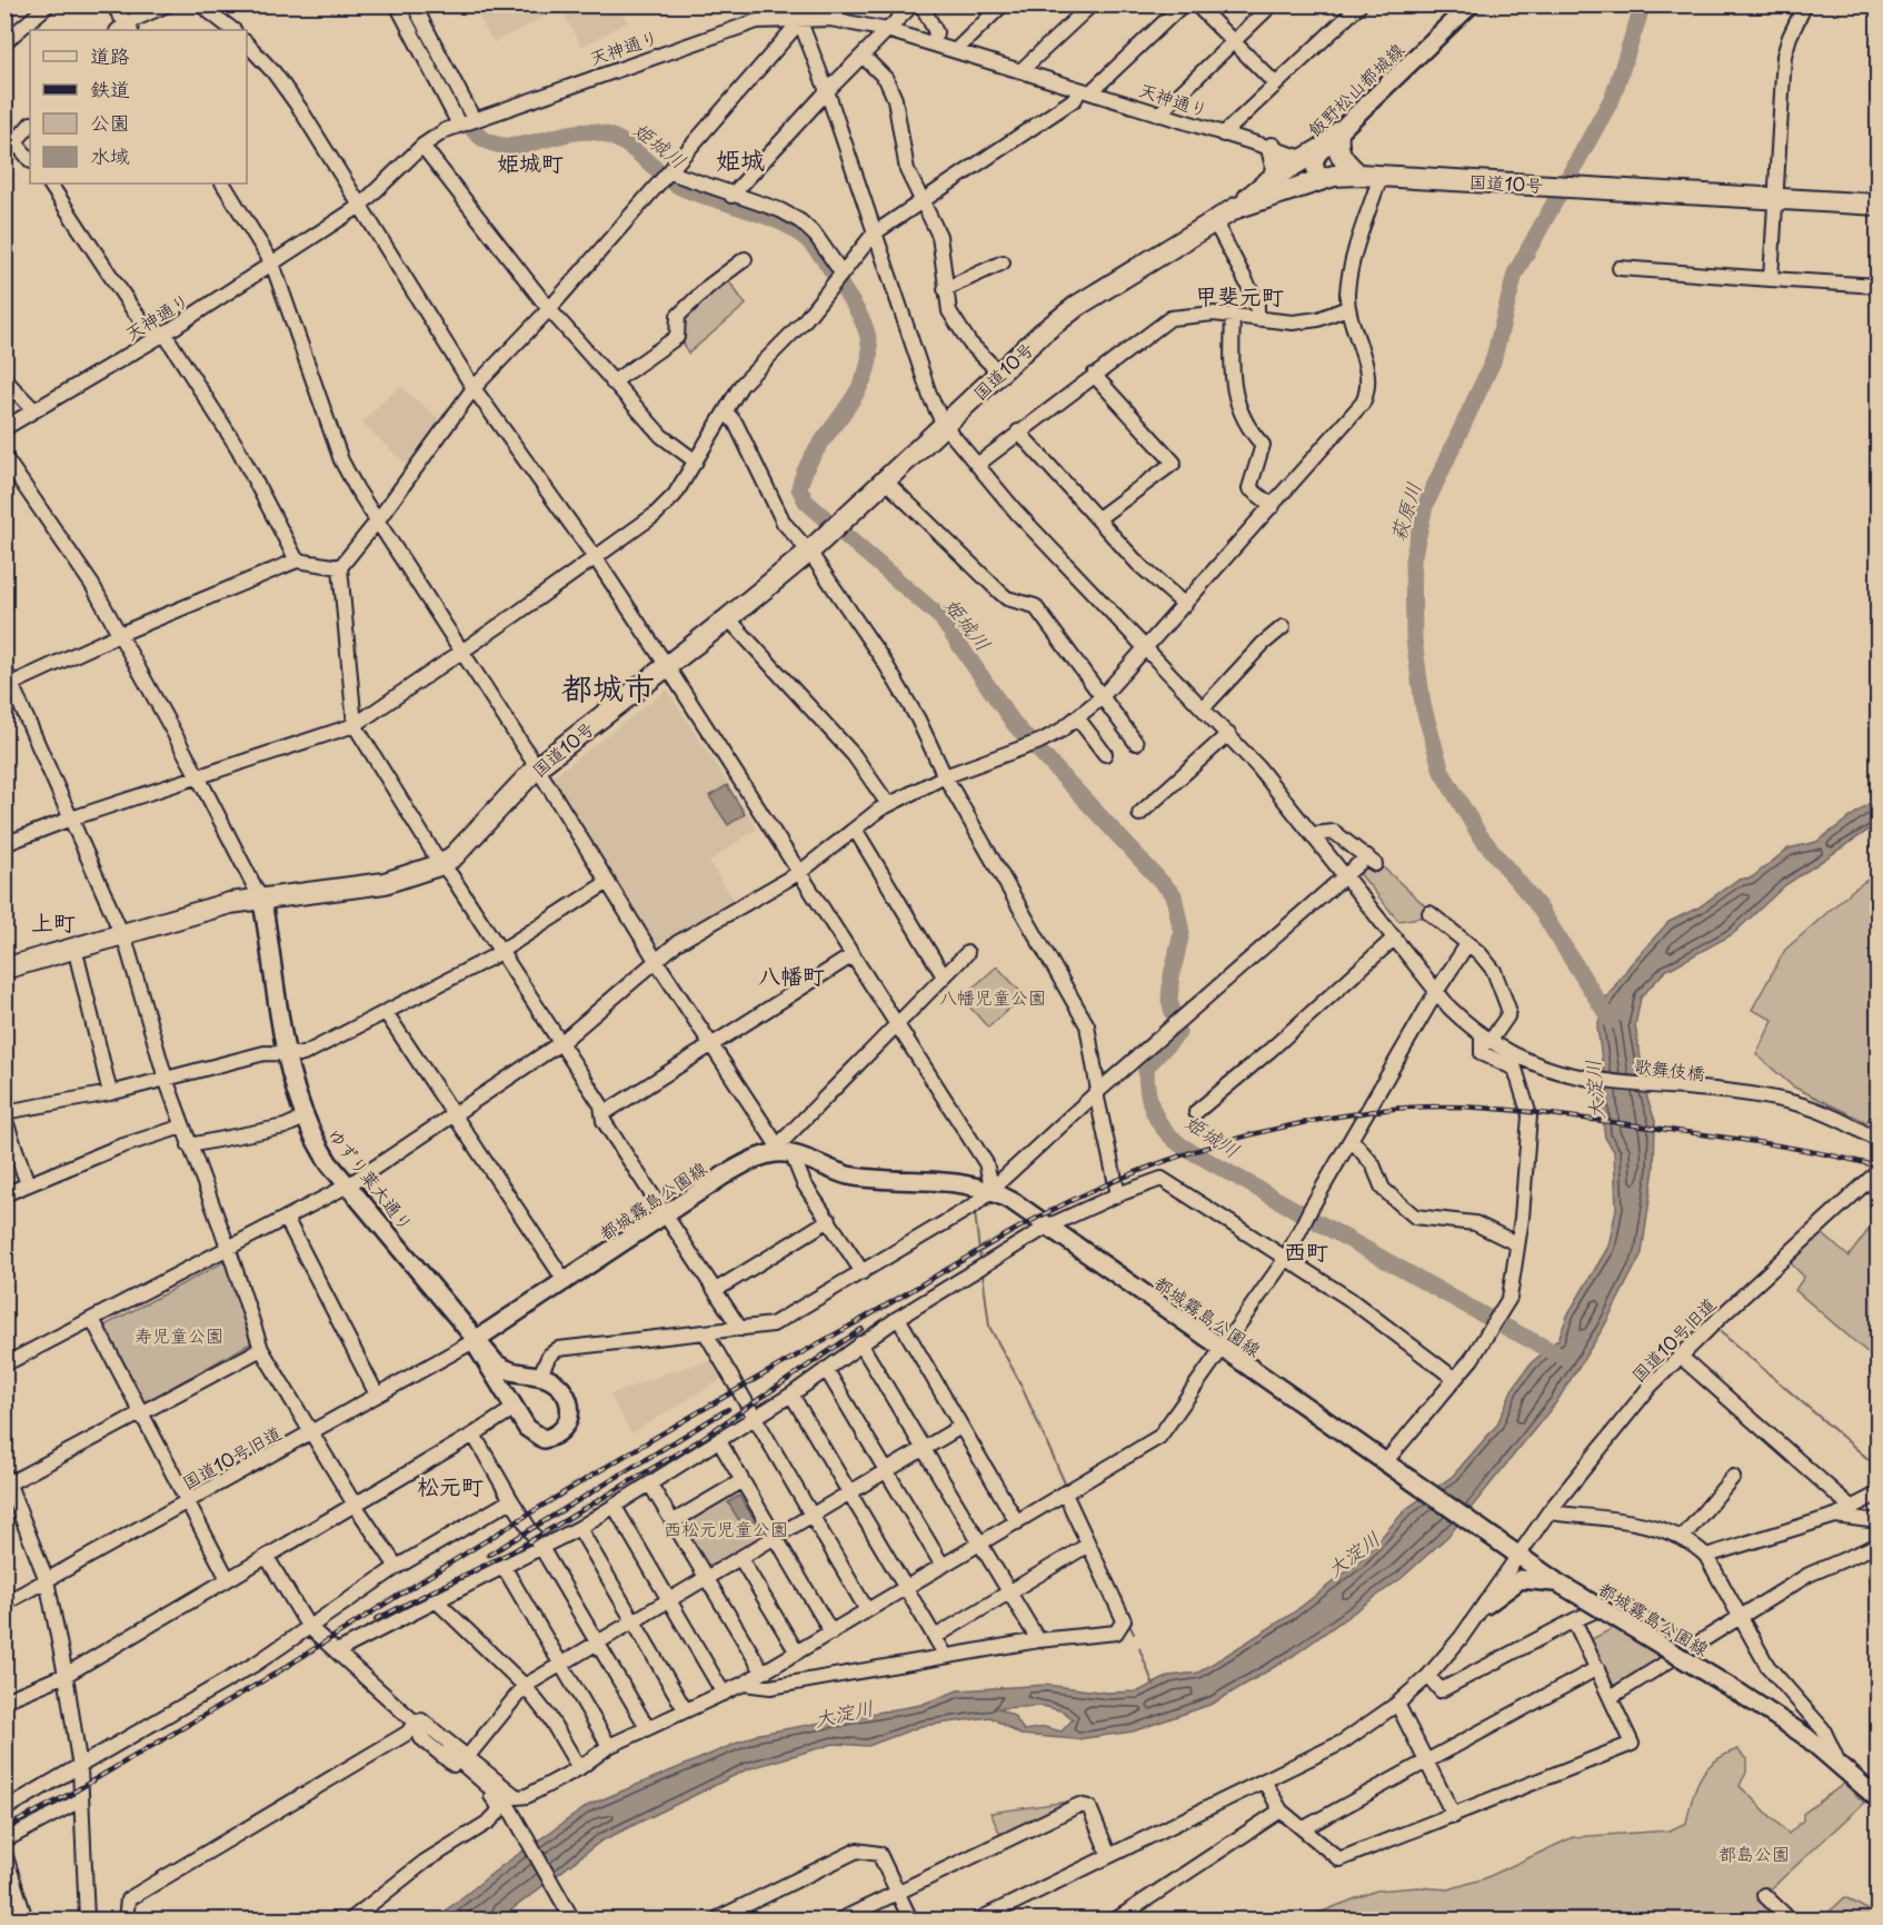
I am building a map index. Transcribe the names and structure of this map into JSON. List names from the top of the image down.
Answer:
{
  "streets": {
    "highway": ["国道10号"],
    "main road": ["飯野松山都城線", "ゆずり葉大通り", "都城霧島公園線"],
    "street": ["天神通り", "歌舞伎橋", "国道10号旧道"]
  },
  "crossings": [
    ["天神通り", "飯野松山都城線"],
    ["飯野松山都城線", "国道10号"],
    ["国道10号", "ゆずり葉大通り"],
    ["ゆずり葉大通り", "都城霧島公園線"],
    ["ゆずり葉大通り", "国道10号旧道"],
    ["都城霧島公園線", "国道10号旧道"]
  ],
  "districts": [
    "姫城",
    "姫城町",
    "甲斐元町",
    "都城市",
    "上町",
    "八幡町",
    "西町",
    "松元町"
  ],
  "water": ["姫城川", "萩原川", "大淀川"],
  "parks": [
    "八幡児童公園",
    "寿児童公園",
    "西松元児童公園",
    "都島公園"
  ],
  "legend": [
    "道路",
    "鉄道",
    "公園",
    "水域"
  ]
}
